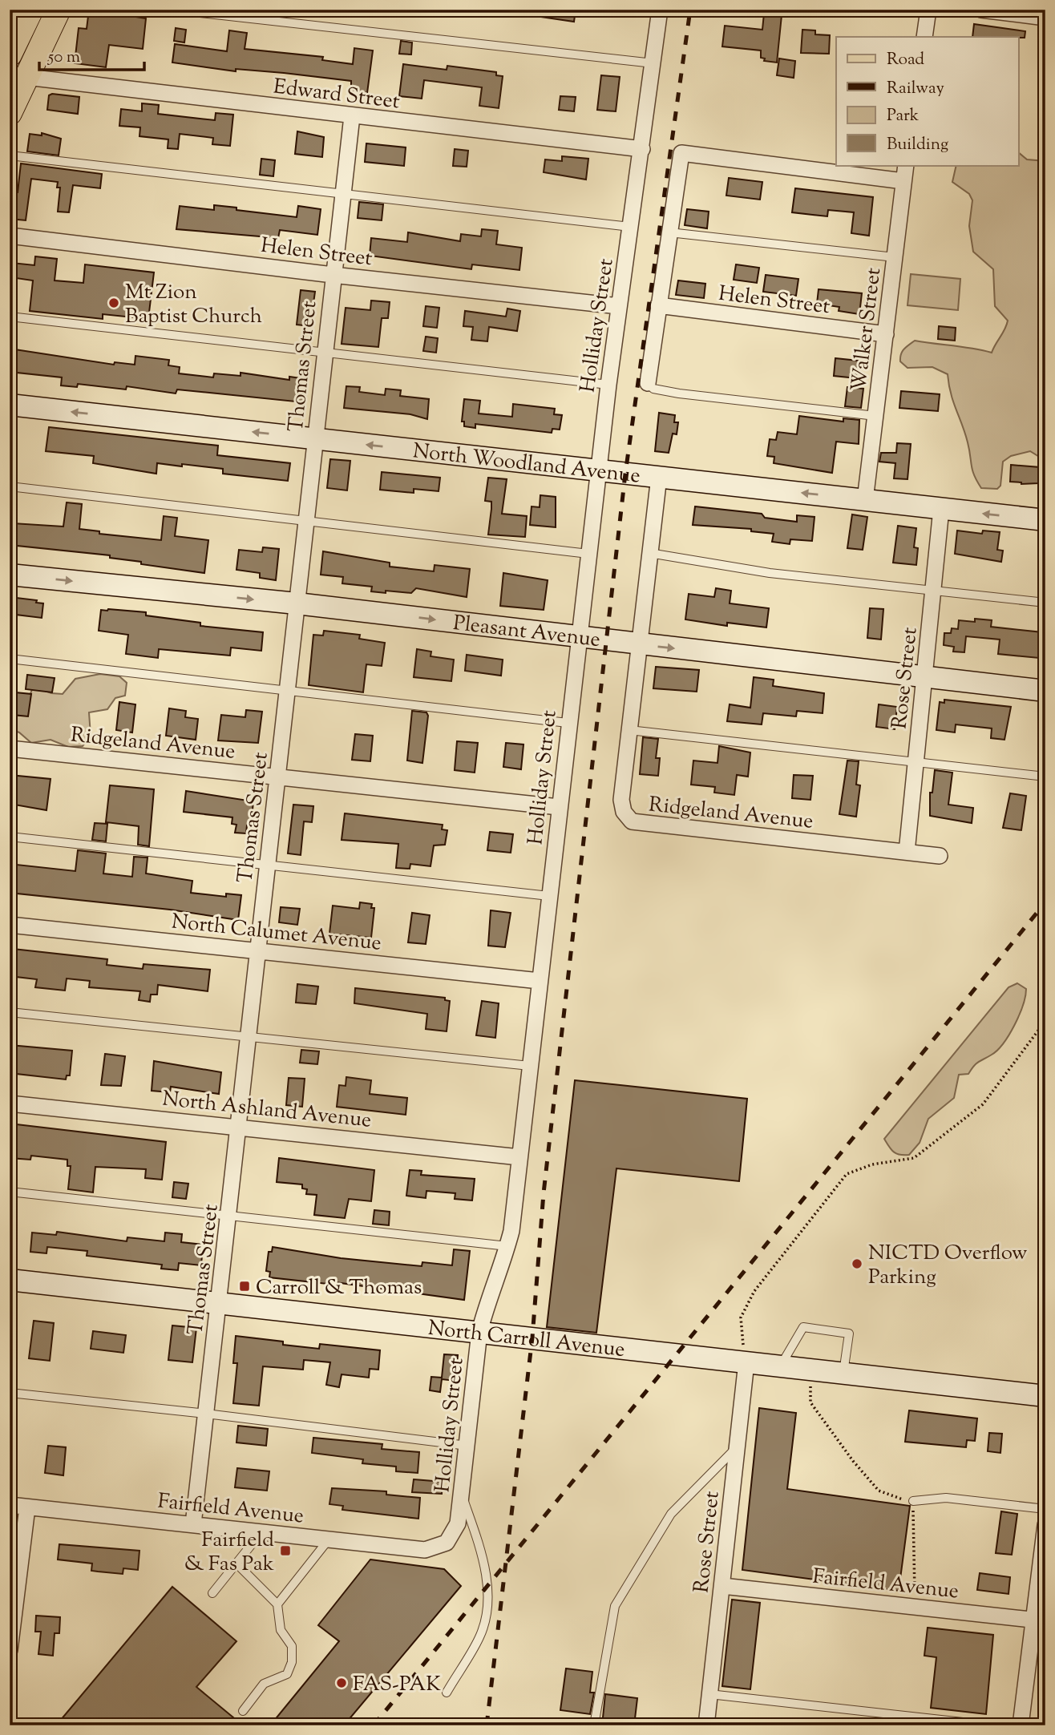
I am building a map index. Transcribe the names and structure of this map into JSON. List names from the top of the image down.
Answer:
{
  "streets": {
    "street": [
      "Edward Street",
      "Helen Street",
      "Holliday Street",
      "Walker Street",
      "Thomas Street",
      "North Woodland Avenue",
      "Pleasant Avenue",
      "Rose Street",
      "Ridgeland Avenue",
      "North Calumet Avenue",
      "North Ashland Avenue",
      "North Carroll Avenue",
      "Fairfield Avenue"
    ]
  },
  "crossings": [
    ["Edward Street", "Holliday Street"],
    ["Edward Street", "Thomas Street"],
    ["Helen Street", "Holliday Street"],
    ["Helen Street", "Walker Street"],
    ["Helen Street", "Thomas Street"],
    ["Holliday Street", "North Woodland Avenue"],
    ["Holliday Street", "Pleasant Avenue"],
    ["Holliday Street", "Ridgeland Avenue"],
    ["Holliday Street", "North Calumet Avenue"],
    ["Holliday Street", "North Ashland Avenue"],
    ["Holliday Street", "North Carroll Avenue"],
    ["Holliday Street", "Fairfield Avenue"],
    ["Walker Street", "North Woodland Avenue"],
    ["Thomas Street", "North Woodland Avenue"],
    ["Thomas Street", "Pleasant Avenue"],
    ["Thomas Street", "Ridgeland Avenue"],
    ["Thomas Street", "North Calumet Avenue"],
    ["Thomas Street", "North Ashland Avenue"],
    ["Thomas Street", "North Carroll Avenue"],
    ["Thomas Street", "Fairfield Avenue"],
    ["North Woodland Avenue", "Rose Street"],
    ["North Woodland Avenue", "Ridgeland Avenue"],
    ["Pleasant Avenue", "Rose Street"],
    ["Pleasant Avenue", "Ridgeland Avenue"],
    ["Rose Street", "Ridgeland Avenue"],
    ["Rose Street", "North Carroll Avenue"],
    ["Rose Street", "Fairfield Avenue"]
  ],
  "one_way": ["North Woodland Avenue", "Pleasant Avenue"],
  "places": {
    "other": ["Mt Zion Baptist Church", "NICTD Overflow Parking", "FAS-PAK"],
    "transit": ["Carroll & Thomas", "Fairfield & Fas Pak"]
  },
  "legend": [
    "Road",
    "Railway",
    "Park",
    "Building"
  ],
  "scale_bar": "50 m"
}
